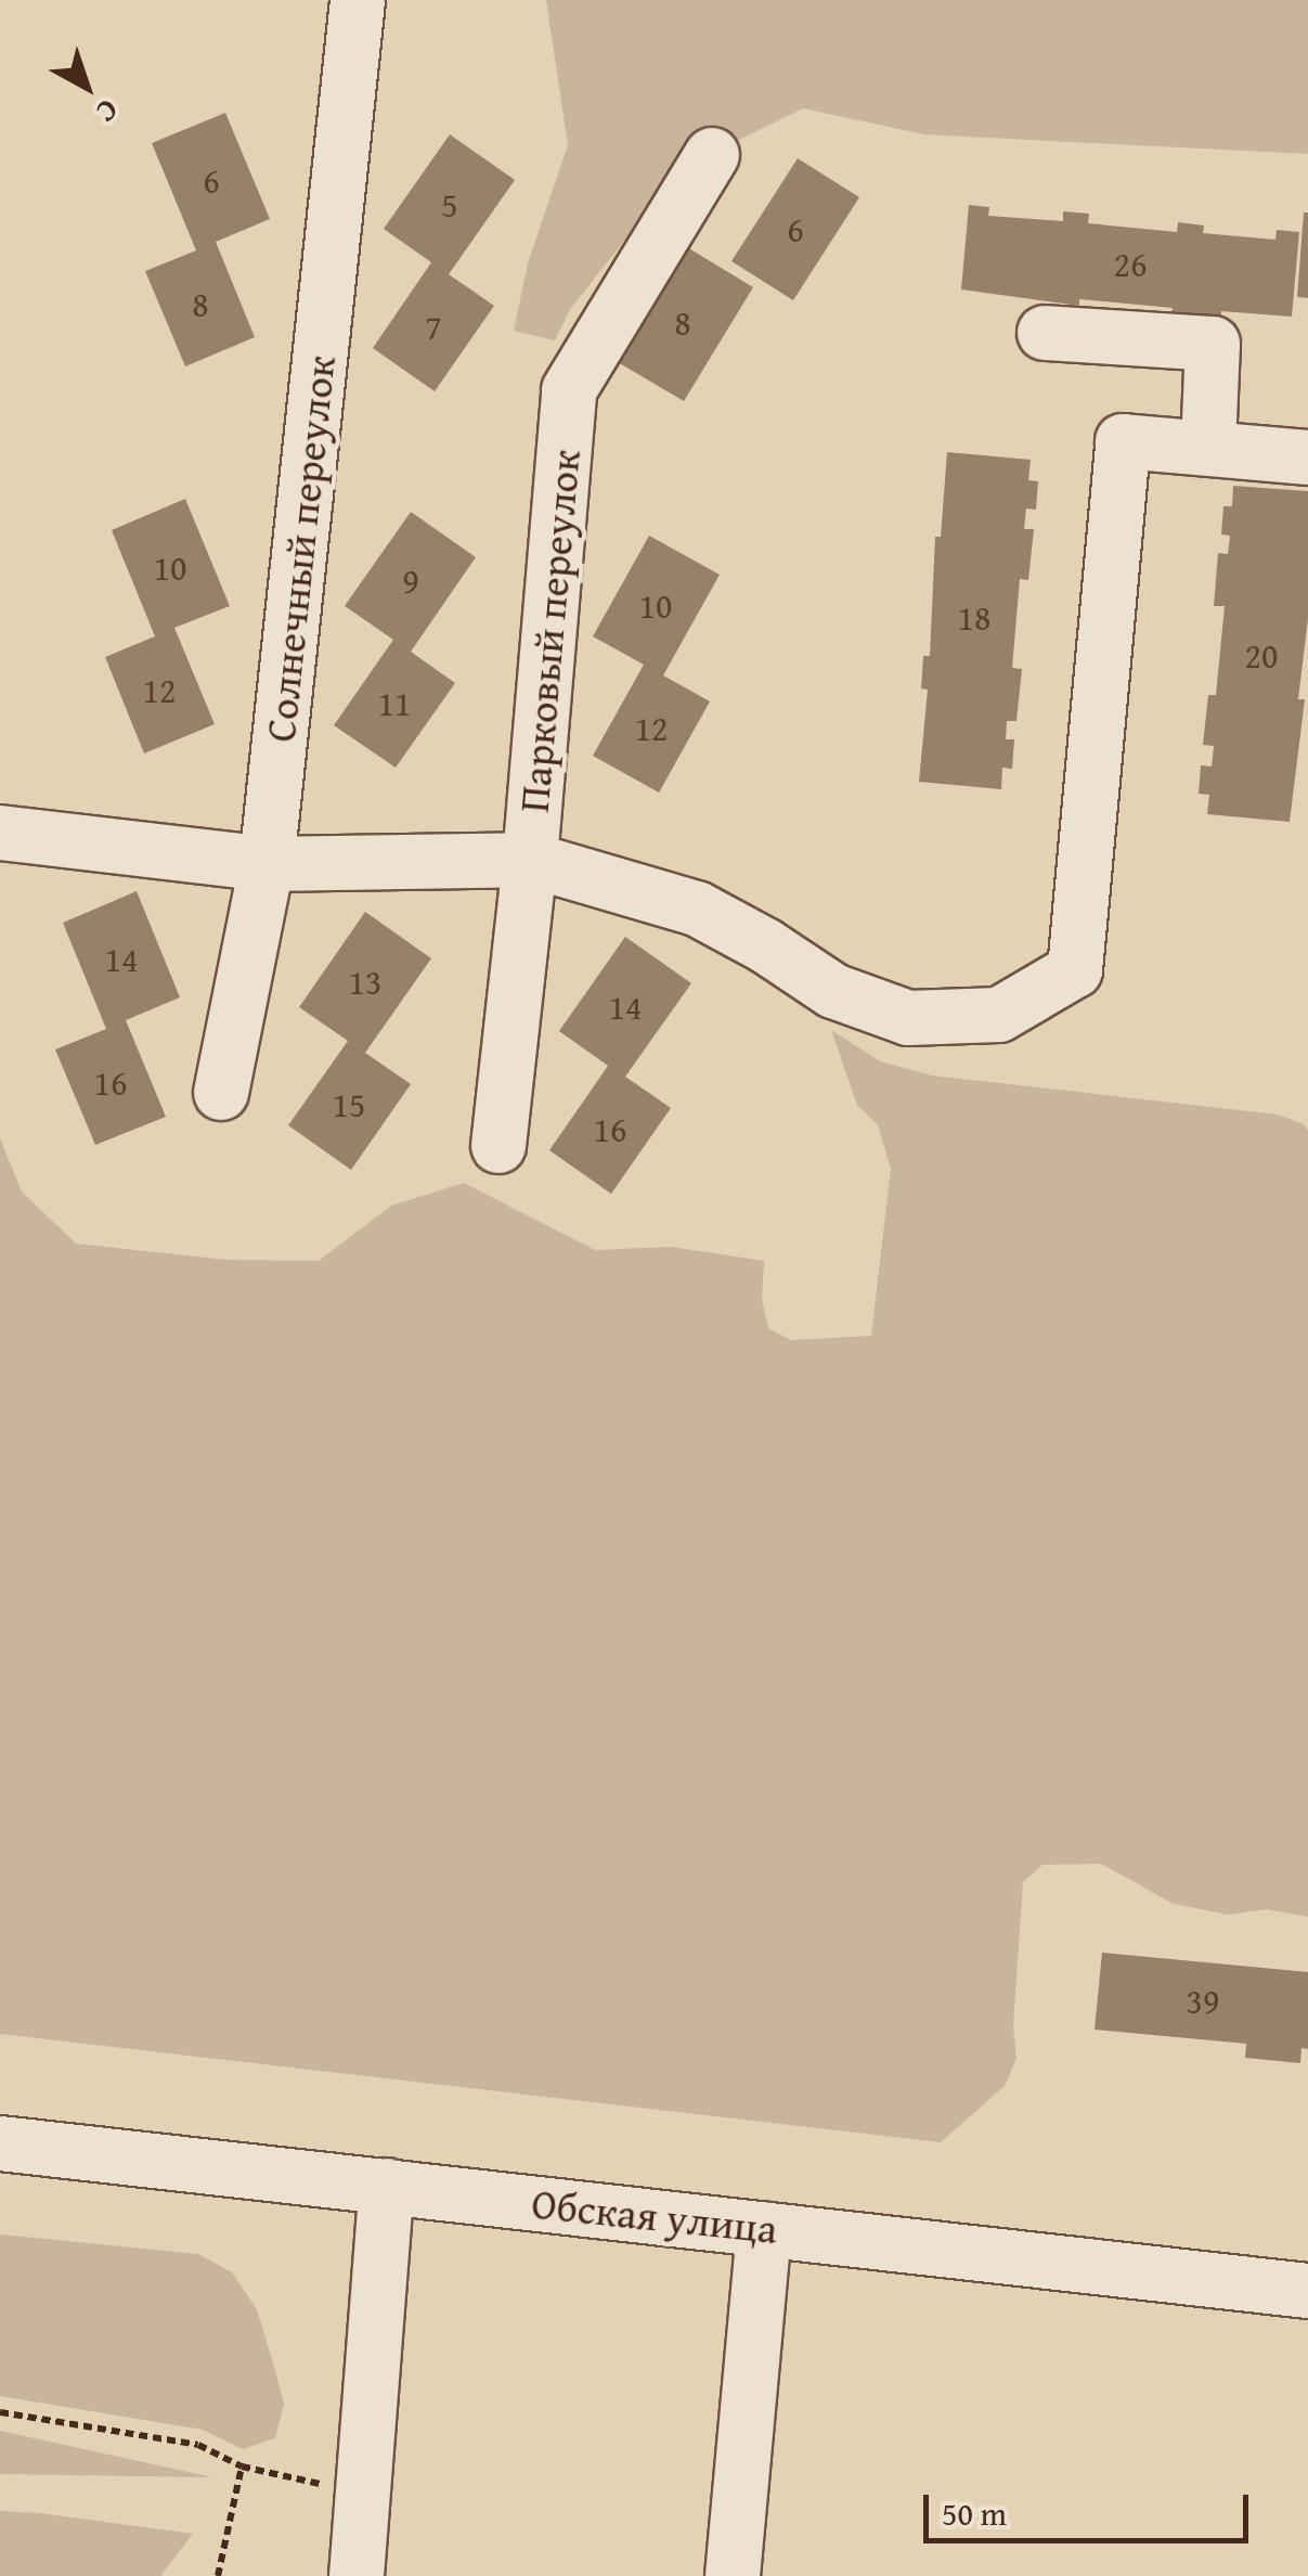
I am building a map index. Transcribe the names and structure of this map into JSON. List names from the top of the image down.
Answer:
{
  "streets": {
    "street": ["Солнечный переулок", "Парковый переулок", "Обская улица"]
  },
  "house_numbers": [
    "6",
    "5",
    "6",
    "26",
    "8",
    "8",
    "7",
    "10",
    "9",
    "10",
    "18",
    "20",
    "12",
    "11",
    "12",
    "14",
    "13",
    "14",
    "16",
    "15",
    "16",
    "39"
  ],
  "scale_bar": "50 m",
  "north": "bottom right"
}
